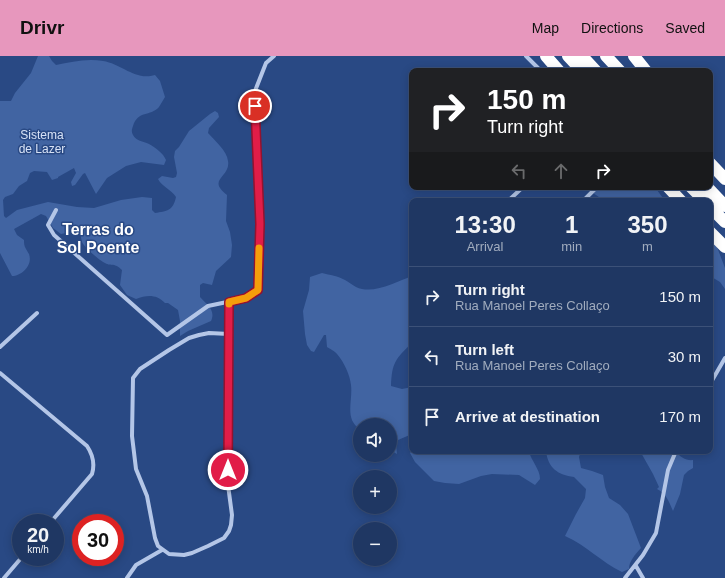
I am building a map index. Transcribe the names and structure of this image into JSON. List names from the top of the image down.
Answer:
{
  "districts": ["Terras do Sol Poente"],
  "parks": ["Sistema de Lazer"],
  "page": {
    "header": "Drivr",
    "nav": ["Map", "Directions", "Saved"],
    "turn": ["150 m", "Turn right"],
    "eta": [
      "13:30",
      "Arrival",
      "1",
      "min",
      "350",
      "m"
    ],
    "list": [
      {
        "name": "Turn right",
        "note": "Rua Manoel Peres Collaço",
        "value": "150 m"
      },
      {
        "name": "Turn left",
        "note": "Rua Manoel Peres Collaço",
        "value": "30 m"
      },
      {
        "name": "Arrive at destination",
        "value": "170 m"
      }
    ],
    "map_buttons": ["+", "−"],
    "speed": "20 km/h",
    "limit": "30"
  }
}
